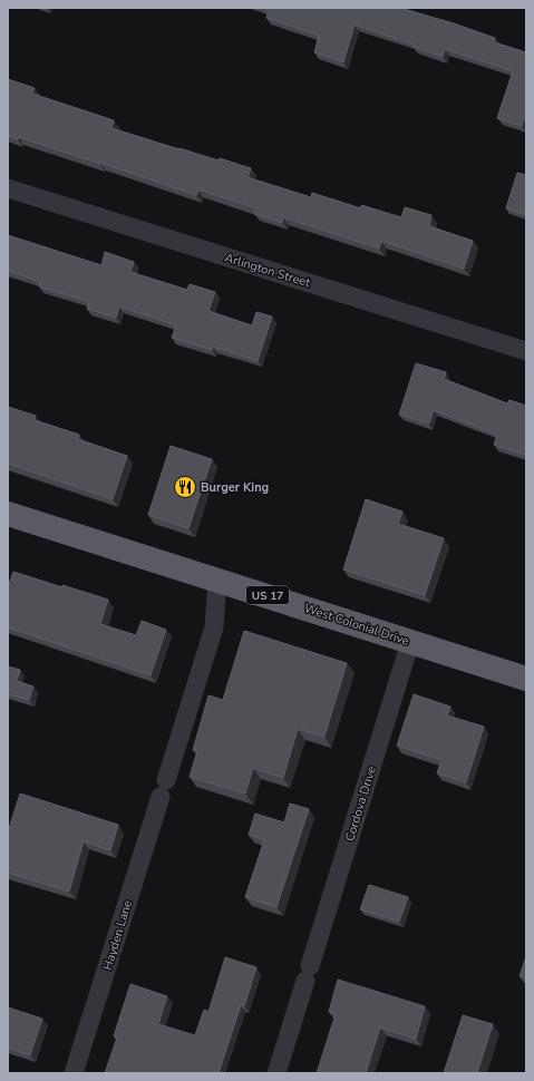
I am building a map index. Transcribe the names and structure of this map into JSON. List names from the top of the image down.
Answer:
{
  "streets": {
    "highway": ["US 17", "West Colonial Drive"],
    "street": ["Arlington Street", "Cordova Drive", "Hayden Lane"]
  },
  "crossings": [
    ["West Colonial Drive", "Cordova Drive"],
    ["West Colonial Drive", "Hayden Lane"]
  ],
  "places": {
    "restaurant": ["Burger King"]
  }
}
